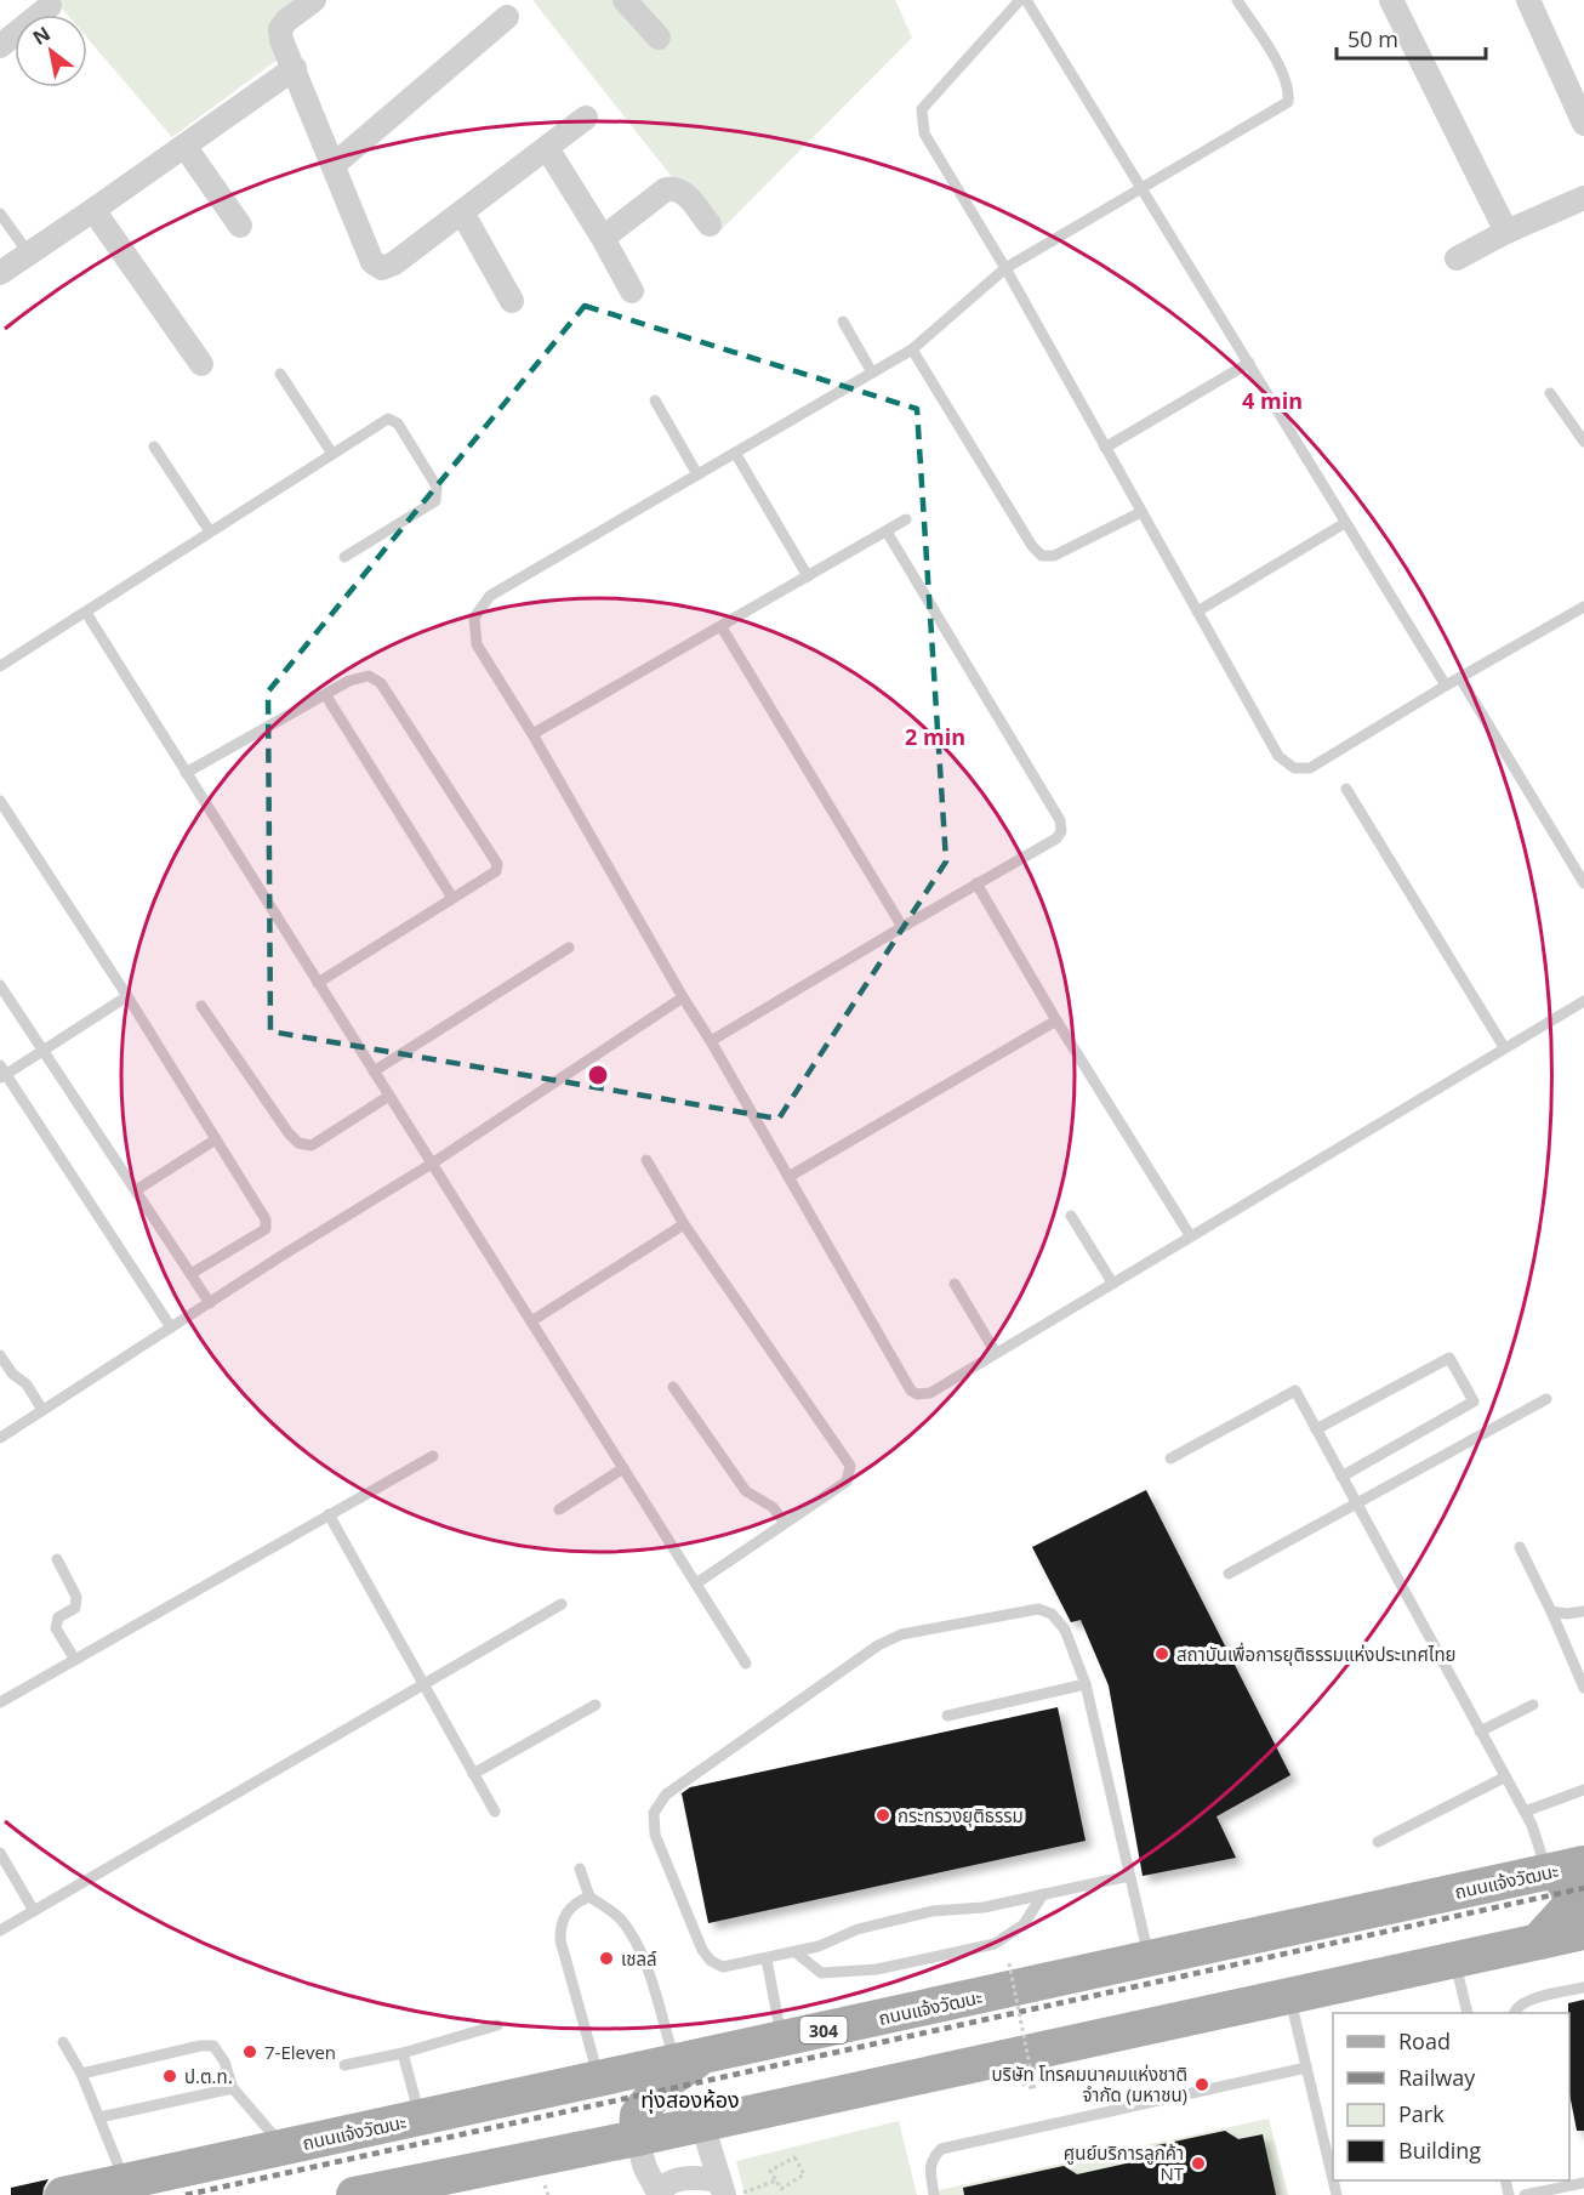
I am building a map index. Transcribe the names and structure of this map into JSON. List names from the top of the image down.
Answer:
{
  "streets": {
    "main road": ["ถนนแจ้งวัฒนะ", "304"]
  },
  "districts": ["ทุ่งสองห้อง"],
  "places": [
    "สถาบันเพื่อการยุติธรรมแห่งประเทศไทย",
    "กระทรวงยุติธรรม",
    "เชลล์",
    "7-Eleven",
    "ป.ต.ท.",
    "บริษัท โทรคมนาคมแห่งชาติ จำกัด (มหาชน)",
    "ศูนย์บริการลูกค้า NT"
  ],
  "legend": [
    "Road",
    "Railway",
    "Park",
    "Building"
  ],
  "scale_bar": "50 m",
  "north": "top left",
  "rings": ["4 min", "2 min"]
}
